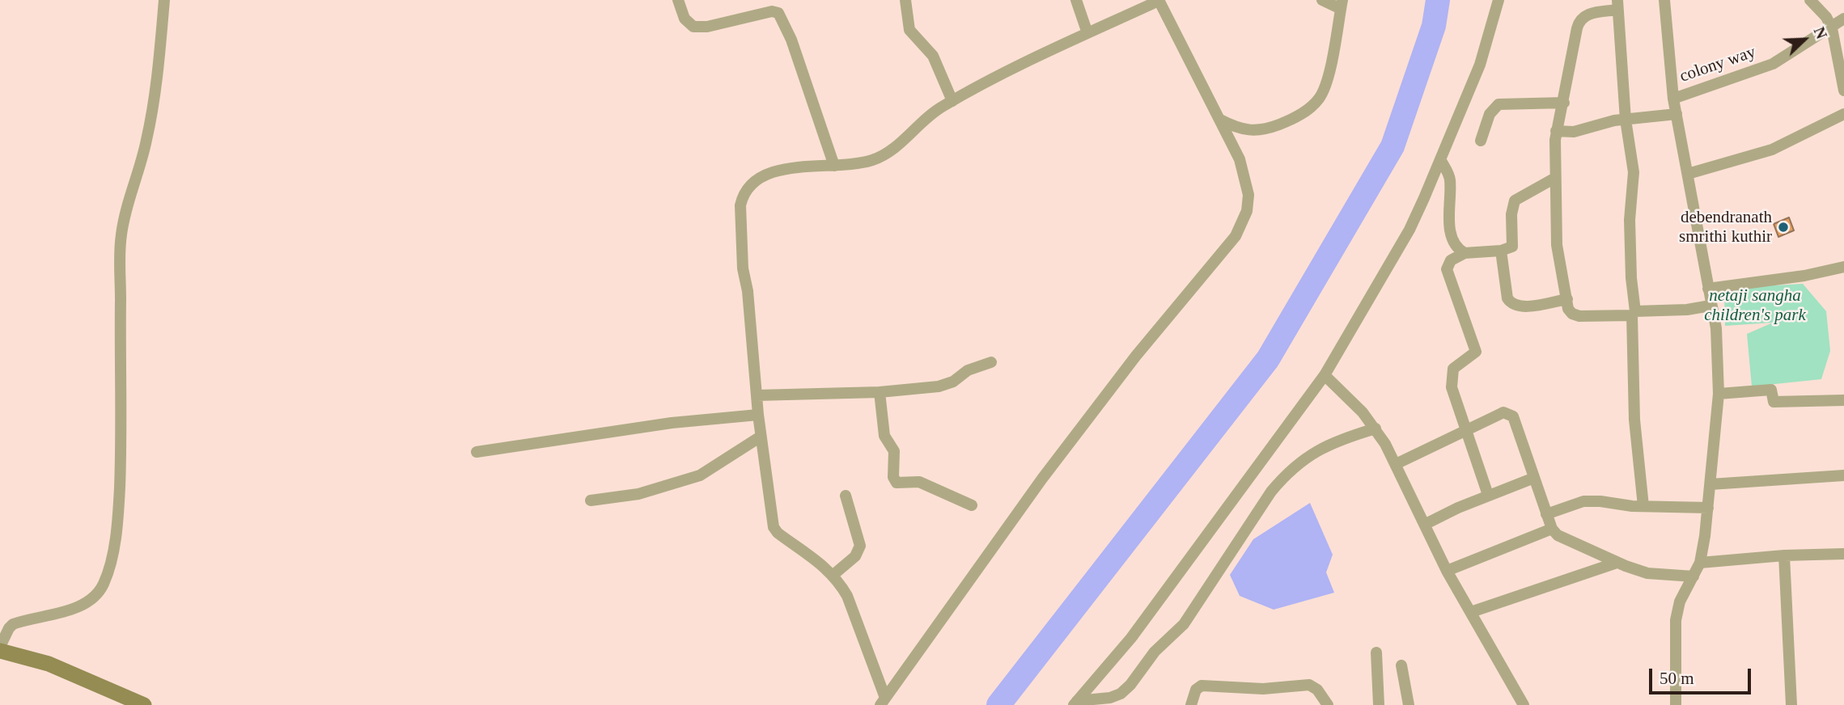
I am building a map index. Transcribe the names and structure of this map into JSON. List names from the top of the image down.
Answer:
{
  "streets": {
    "street": ["colony way"]
  },
  "parks": ["netaji sangha children's park"],
  "places": ["debendranath smrithi kuthir"],
  "scale_bar": "50 m",
  "north": "top right"
}
